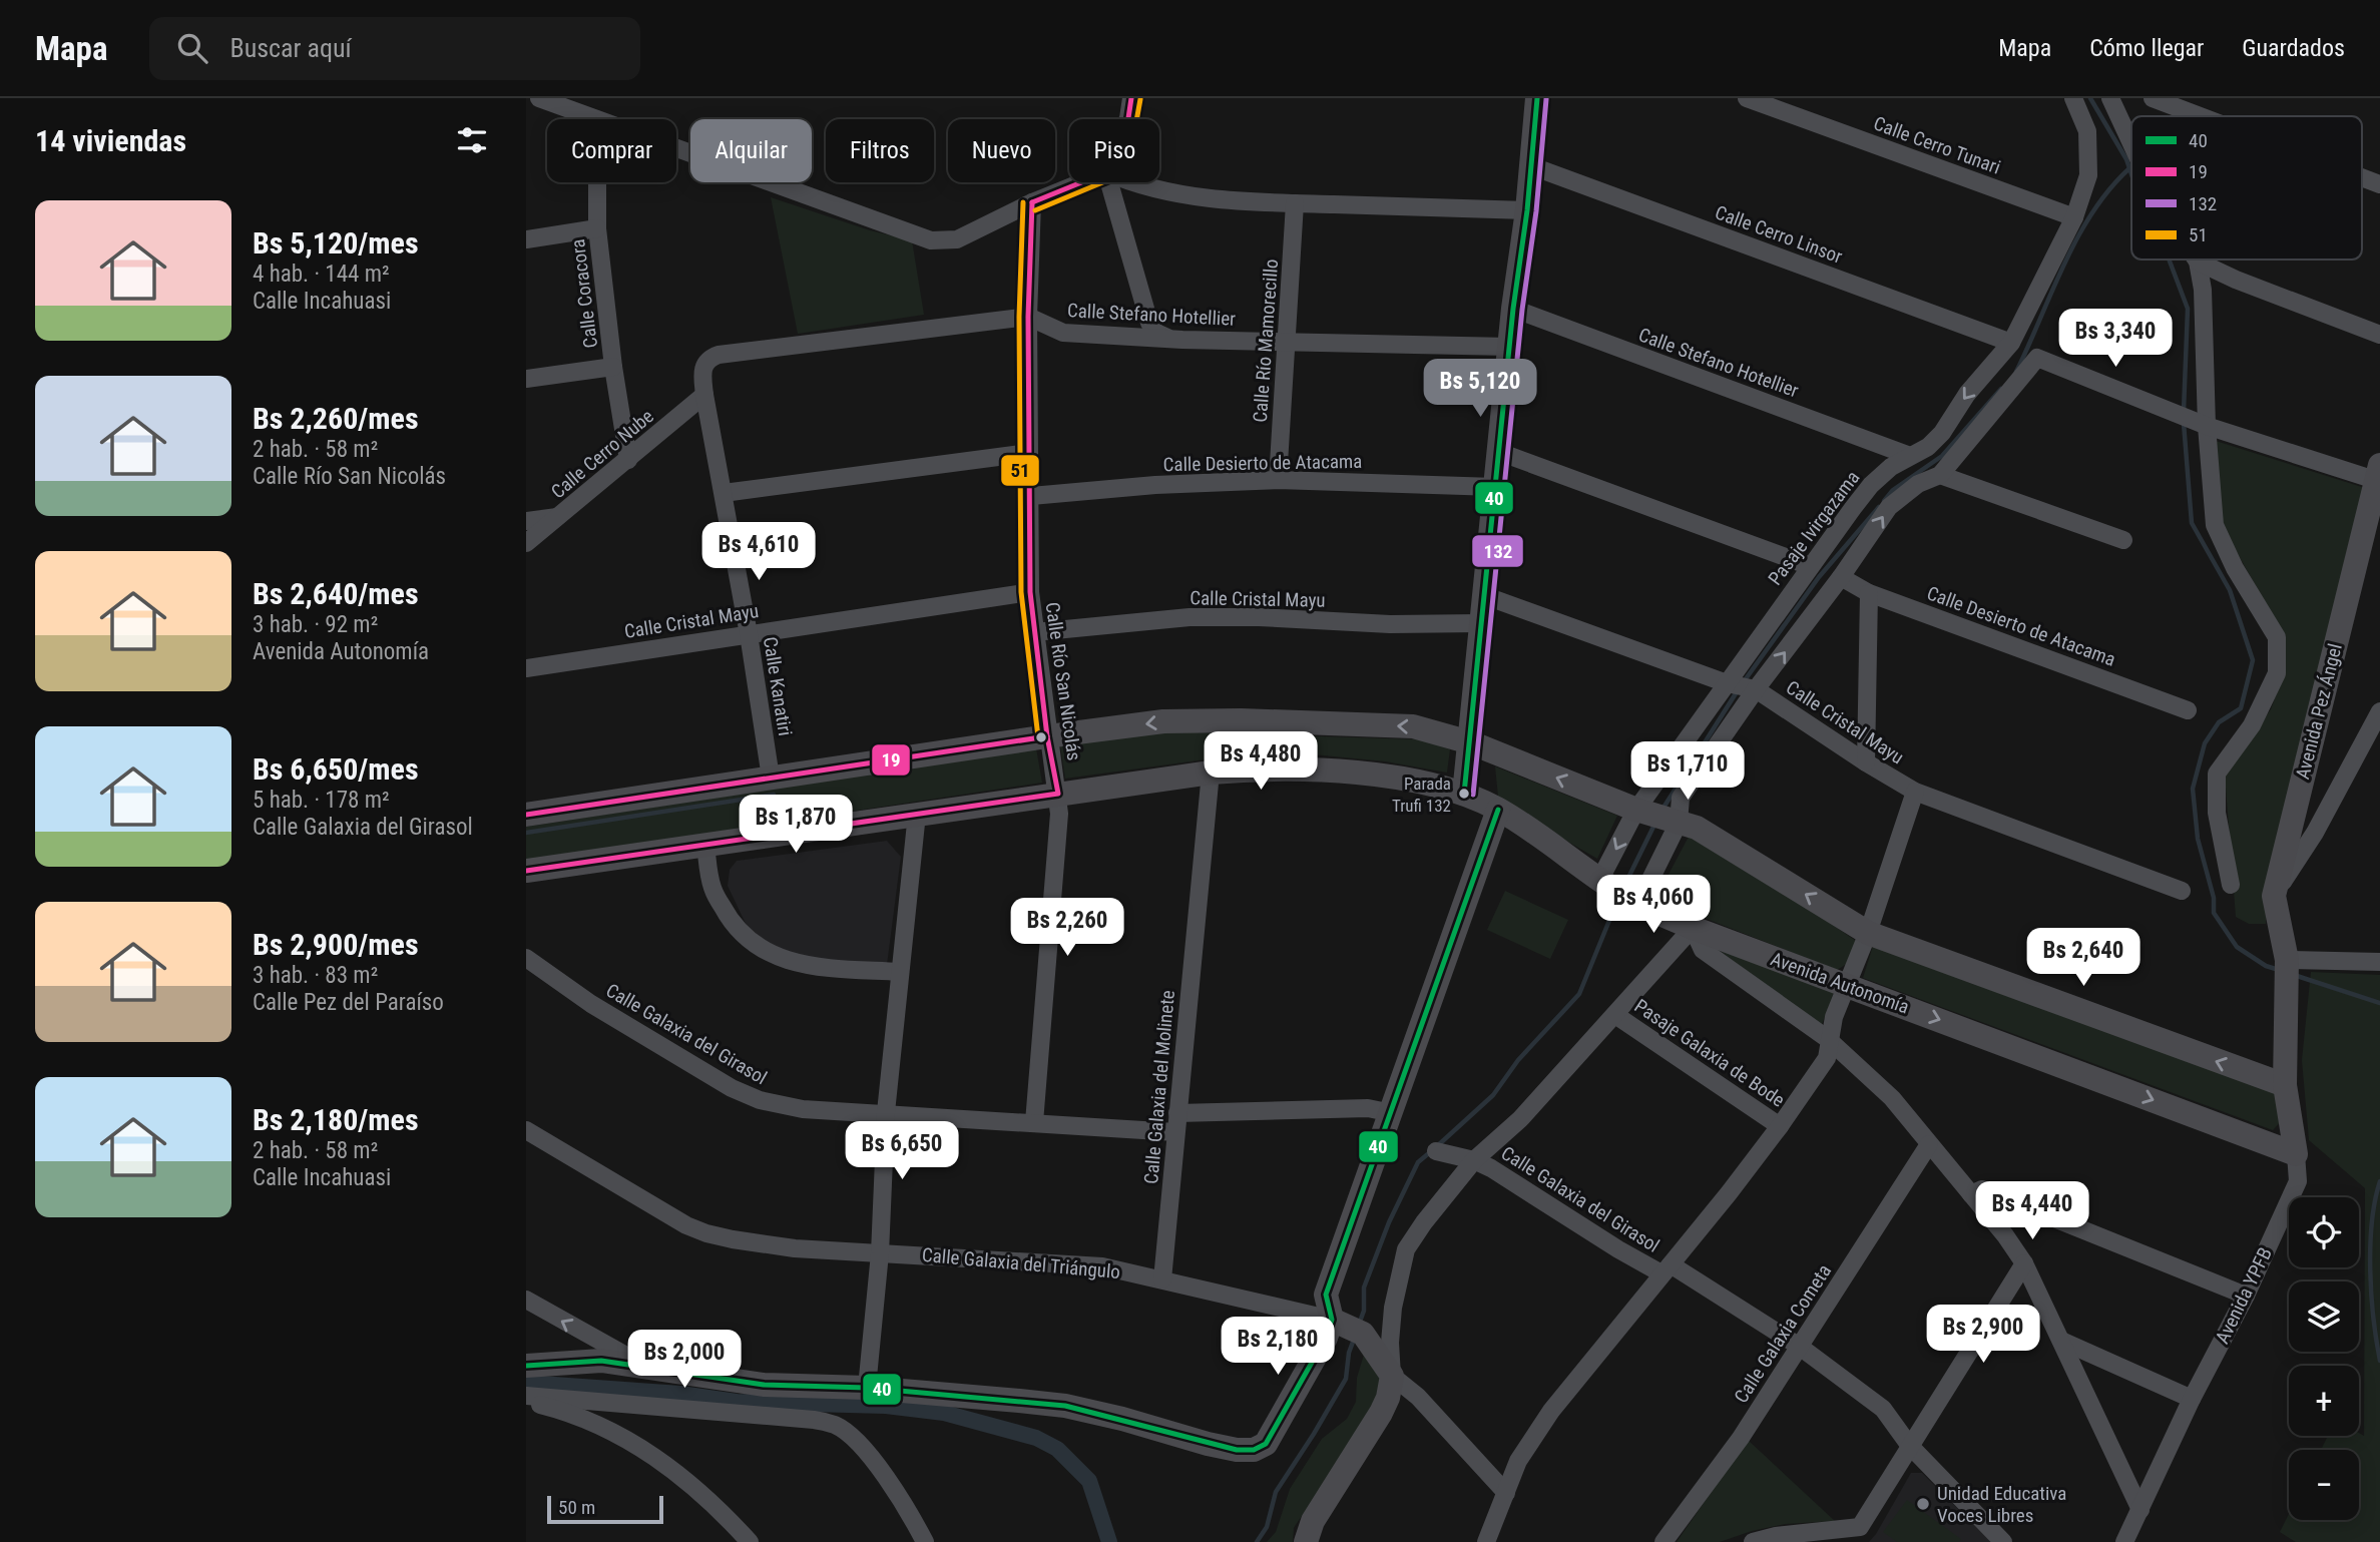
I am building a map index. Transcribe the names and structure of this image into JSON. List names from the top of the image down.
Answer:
{
  "streets": {
    "street": [
      "Calle Cerro Tunari",
      "Calle Cerro Linsor",
      "Calle Coracora",
      "Calle Stefano Hotellier",
      "Calle Río Mamorecillo",
      "Calle Cerro Nube",
      "Calle Desierto de Atacama",
      "Pasaje Ivirgazama",
      "Calle Cristal Mayu",
      "Calle Río San Nicolás",
      "Calle Kanatiri",
      "Avenida Pez Ángel",
      "Avenida Autonomía",
      "Calle Galaxia del Girasol",
      "Pasaje Galaxia de Bode",
      "Calle Galaxia del Molinete",
      "Calle Galaxia del Triángulo",
      "Avenida YPFB",
      "Calle Galaxia Cometa"
    ]
  },
  "crossings": [
    ["Calle Cerro Tunari", "Pasaje Ivirgazama"],
    ["Calle Cerro Linsor", "Pasaje Ivirgazama"],
    ["Calle Coracora", "Calle Cerro Nube"],
    ["Calle Stefano Hotellier", "Calle Río Mamorecillo"],
    ["Calle Stefano Hotellier", "Pasaje Ivirgazama"],
    ["Calle Stefano Hotellier", "Calle Río San Nicolás"],
    ["Calle Río Mamorecillo", "Calle Desierto de Atacama"],
    ["Calle Cerro Nube", "Calle Kanatiri"],
    ["Calle Desierto de Atacama", "Calle Río San Nicolás"],
    ["Pasaje Ivirgazama", "Calle Cristal Mayu"],
    ["Pasaje Ivirgazama", "Avenida Autonomía"],
    ["Calle Cristal Mayu", "Calle Río San Nicolás"],
    ["Calle Cristal Mayu", "Calle Kanatiri"],
    ["Calle Río San Nicolás", "Avenida Autonomía"],
    ["Calle Río San Nicolás", "Calle Galaxia del Girasol"],
    ["Avenida Pez Ángel", "Avenida YPFB"],
    ["Avenida Autonomía", "Calle Galaxia del Molinete"],
    ["Avenida Autonomía", "Avenida YPFB"],
    ["Calle Galaxia del Girasol", "Calle Galaxia del Molinete"],
    ["Calle Galaxia del Girasol", "Calle Galaxia Cometa"],
    ["Calle Galaxia del Molinete", "Calle Galaxia del Triángulo"]
  ],
  "places": ["Parada Trufi 132", "Unidad Educativa Voces Libres"],
  "lines": [
    "transit line 40",
    "transit line 19",
    "transit line 132",
    "transit line 51"
  ],
  "legend": [
    "40",
    "19",
    "132",
    "51"
  ],
  "scale_bar": "50 m",
  "page": {
    "header": "Mapa",
    "search": "Buscar aquí",
    "nav": ["Mapa", "Cómo llegar", "Guardados"],
    "heading": "14 viviendas",
    "chip": [
      "Comprar",
      "Alquilar",
      "Filtros",
      "Nuevo",
      "Piso"
    ],
    "list": [
      {
        "name": "Bs 5,120/mes",
        "note": "4 hab. · 144 m² · Calle Incahuasi"
      },
      {
        "name": "Bs 2,260/mes",
        "note": "2 hab. · 58 m² · Calle Río San Nicolás"
      },
      {
        "name": "Bs 2,640/mes",
        "note": "3 hab. · 92 m² · Avenida Autonomía"
      },
      {
        "name": "Bs 6,650/mes",
        "note": "5 hab. · 178 m² · Calle Galaxia del Girasol"
      },
      {
        "name": "Bs 2,900/mes",
        "note": "3 hab. · 83 m² · Calle Pez del Paraíso"
      },
      {
        "name": "Bs 2,180/mes",
        "note": "2 hab. · 58 m² · Calle Incahuasi"
      }
    ],
    "price": [
      "Bs 3,340",
      "Bs 5,120",
      "Bs 4,610",
      "Bs 4,480",
      "Bs 1,710",
      "Bs 1,870",
      "Bs 4,060",
      "Bs 2,260",
      "Bs 2,640",
      "Bs 6,650",
      "Bs 4,440",
      "Bs 2,900",
      "Bs 2,180",
      "Bs 2,000"
    ],
    "map_buttons": ["+", "−"],
    "scale": "50 m"
  }
}
